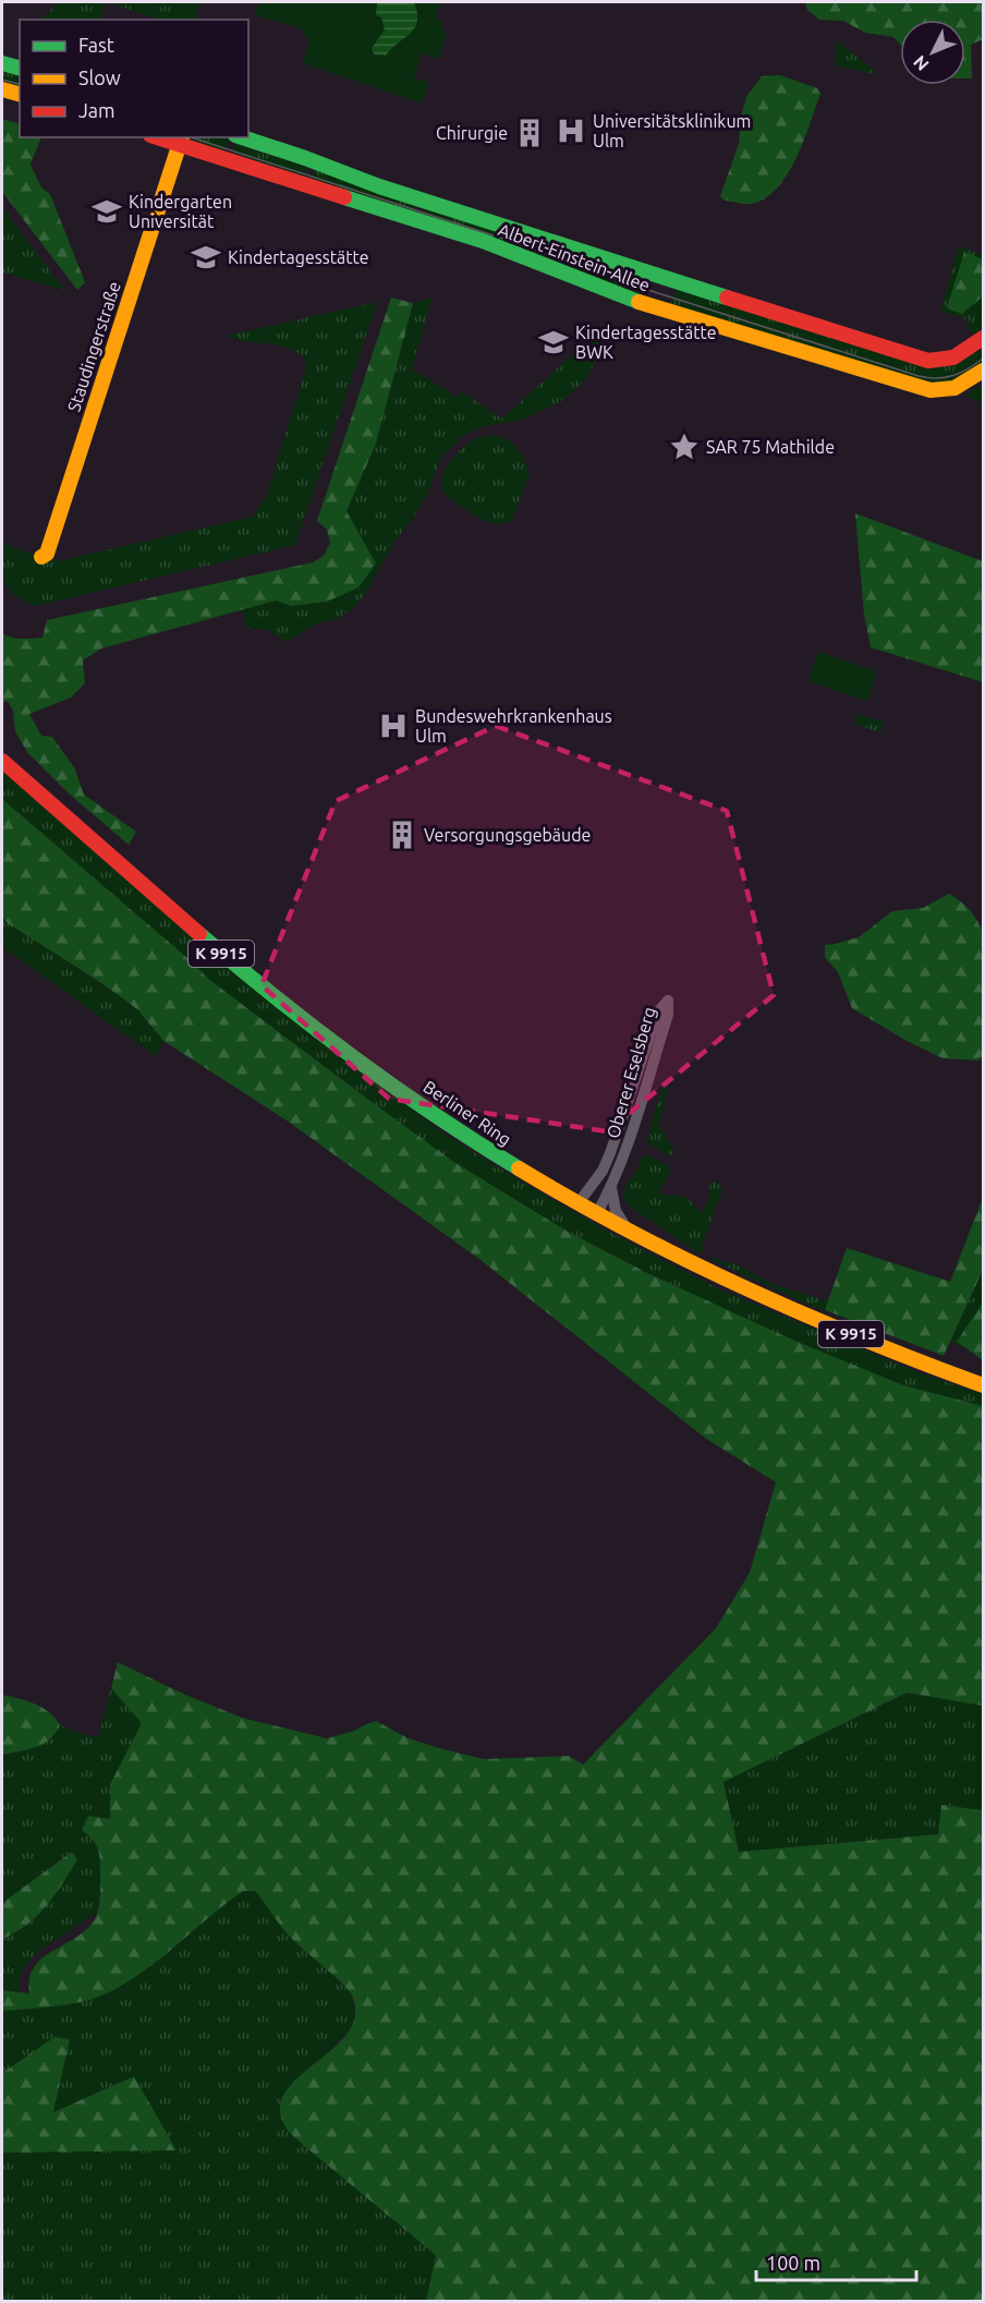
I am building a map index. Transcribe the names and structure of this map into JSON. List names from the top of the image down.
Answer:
{
  "streets": {
    "street": [
      "Albert-Einstein-Allee",
      "Staudingerstraße",
      "K 9915",
      "Oberer Eselsberg",
      "Berliner Ring"
    ]
  },
  "crossings": [
    ["Albert-Einstein-Allee", "Staudingerstraße"],
    ["Oberer Eselsberg", "Berliner Ring"]
  ],
  "places": {
    "hospital": ["Universitätsklinikum Ulm", "Bundeswehrkrankenhaus Ulm"],
    "building": ["Chirurgie", "Versorgungsgebäude"],
    "school or university": ["Kindergarten Universität", "Kindertagesstätte", "Kindertagesstätte BWK"],
    "place": ["SAR 75 Mathilde"]
  },
  "legend": ["Fast", "Slow", "Jam"],
  "scale_bar": "100 m",
  "north": "bottom left"
}
